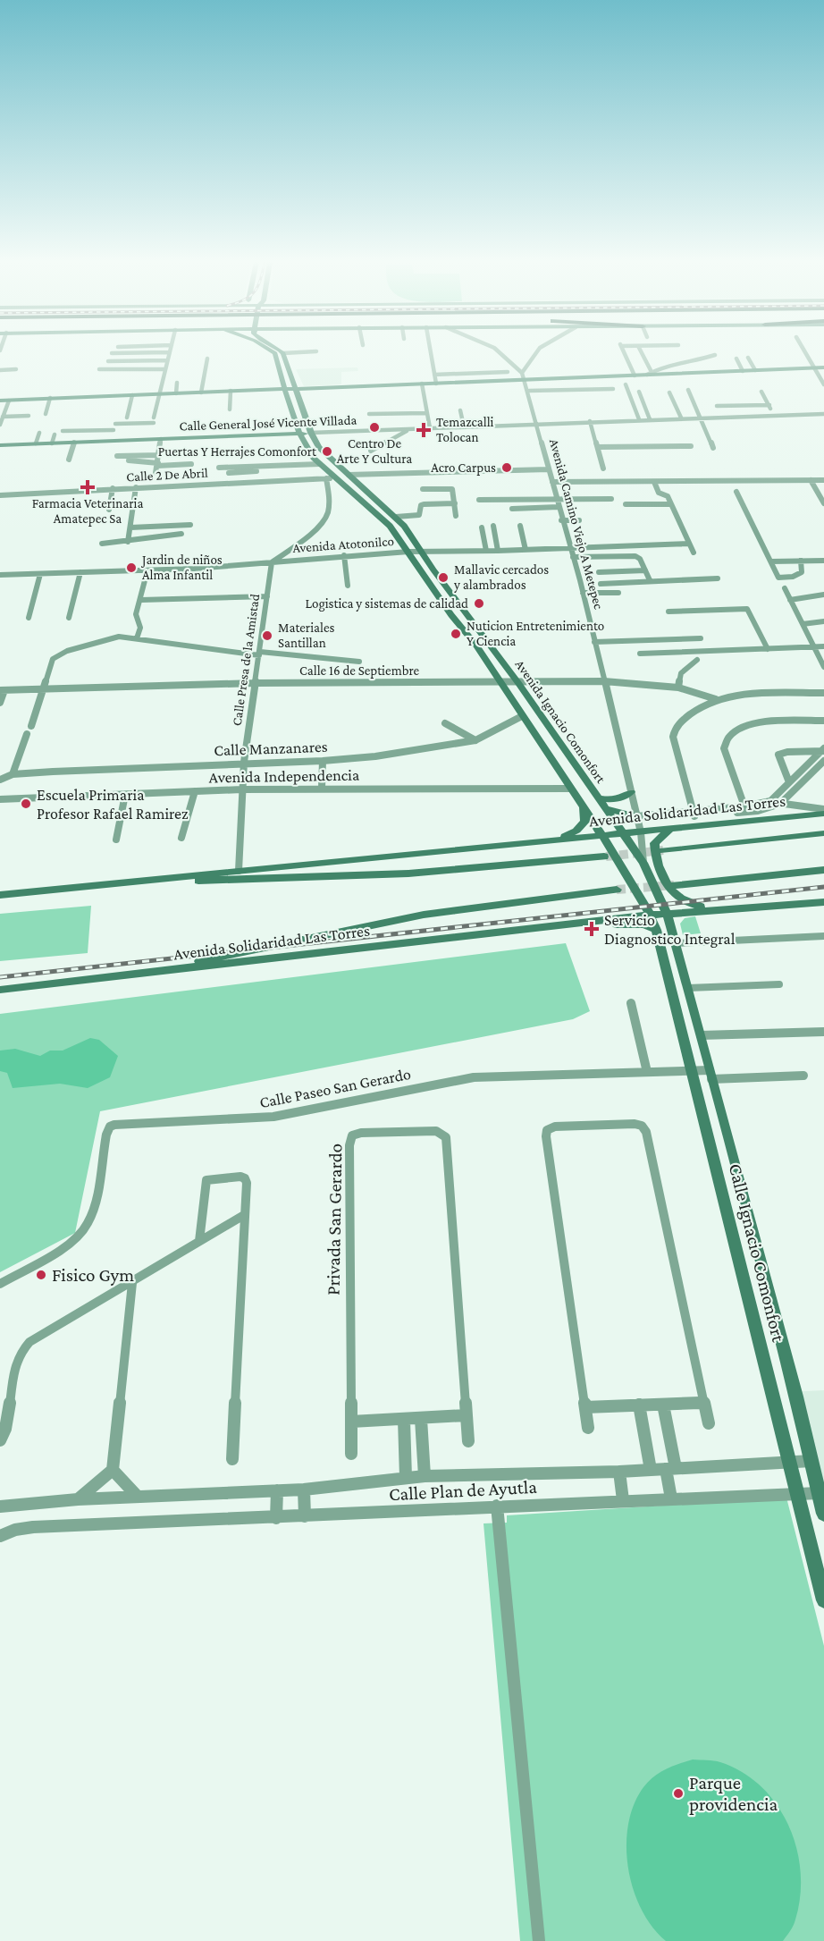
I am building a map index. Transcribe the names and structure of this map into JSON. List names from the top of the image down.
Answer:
{
  "streets": {
    "main road": [
      "Calle General José Vicente Villada",
      "Avenida Ignacio Comonfort",
      "Avenida Solidaridad Las Torres",
      "Calle Ignacio Comonfort"
    ],
    "street": [
      "Calle 2 De Abril",
      "Avenida Camino Viejo A Metepec",
      "Avenida Atotonilco",
      "Calle Presa de la Amistad",
      "Calle 16 de Septiembre",
      "Calle Manzanares",
      "Avenida Independencia",
      "Calle Paseo San Gerardo",
      "Privada San Gerardo",
      "Calle Plan de Ayutla"
    ]
  },
  "crossings": [
    ["Calle General José Vicente Villada", "Avenida Camino Viejo A Metepec"],
    ["Calle General José Vicente Villada", "Avenida Ignacio Comonfort"],
    ["Calle 2 De Abril", "Avenida Ignacio Comonfort"],
    ["Avenida Camino Viejo A Metepec", "Avenida Atotonilco"],
    ["Avenida Camino Viejo A Metepec", "Calle 16 de Septiembre"],
    ["Avenida Camino Viejo A Metepec", "Avenida Ignacio Comonfort"],
    ["Avenida Camino Viejo A Metepec", "Avenida Solidaridad Las Torres"],
    ["Avenida Atotonilco", "Calle Presa de la Amistad"],
    ["Avenida Atotonilco", "Avenida Ignacio Comonfort"],
    ["Calle Presa de la Amistad", "Calle 16 de Septiembre"],
    ["Calle Presa de la Amistad", "Calle Manzanares"],
    ["Calle Presa de la Amistad", "Avenida Independencia"],
    ["Calle Presa de la Amistad", "Avenida Solidaridad Las Torres"],
    ["Calle 16 de Septiembre", "Avenida Ignacio Comonfort"],
    ["Avenida Ignacio Comonfort", "Calle Manzanares"],
    ["Avenida Ignacio Comonfort", "Avenida Independencia"],
    ["Avenida Ignacio Comonfort", "Avenida Solidaridad Las Torres"],
    ["Avenida Ignacio Comonfort", "Calle Ignacio Comonfort"],
    ["Avenida Solidaridad Las Torres", "Calle Ignacio Comonfort"],
    ["Calle Paseo San Gerardo", "Calle Ignacio Comonfort"],
    ["Calle Ignacio Comonfort", "Calle Plan de Ayutla"]
  ],
  "places": {
    "other": [
      "Centro De Arte Y Cultura",
      "Puertas Y Herrajes Comonfort",
      "Acro Carpus",
      "Jardin de niños Alma Infantil",
      "Mallavic cercados y alambrados",
      "Logistica y sistemas de calidad",
      "Nuticion Entretenimiento Y Ciencia",
      "Materiales Santillan",
      "Escuela Primaria Profesor Rafael Ramirez",
      "Fisico Gym",
      "Parque providencia"
    ],
    "health": ["Temazcalli Tolocan", "Farmacia Veterinaria Amatepec Sa", "Servicio Diagnostico Integral"]
  }
}
